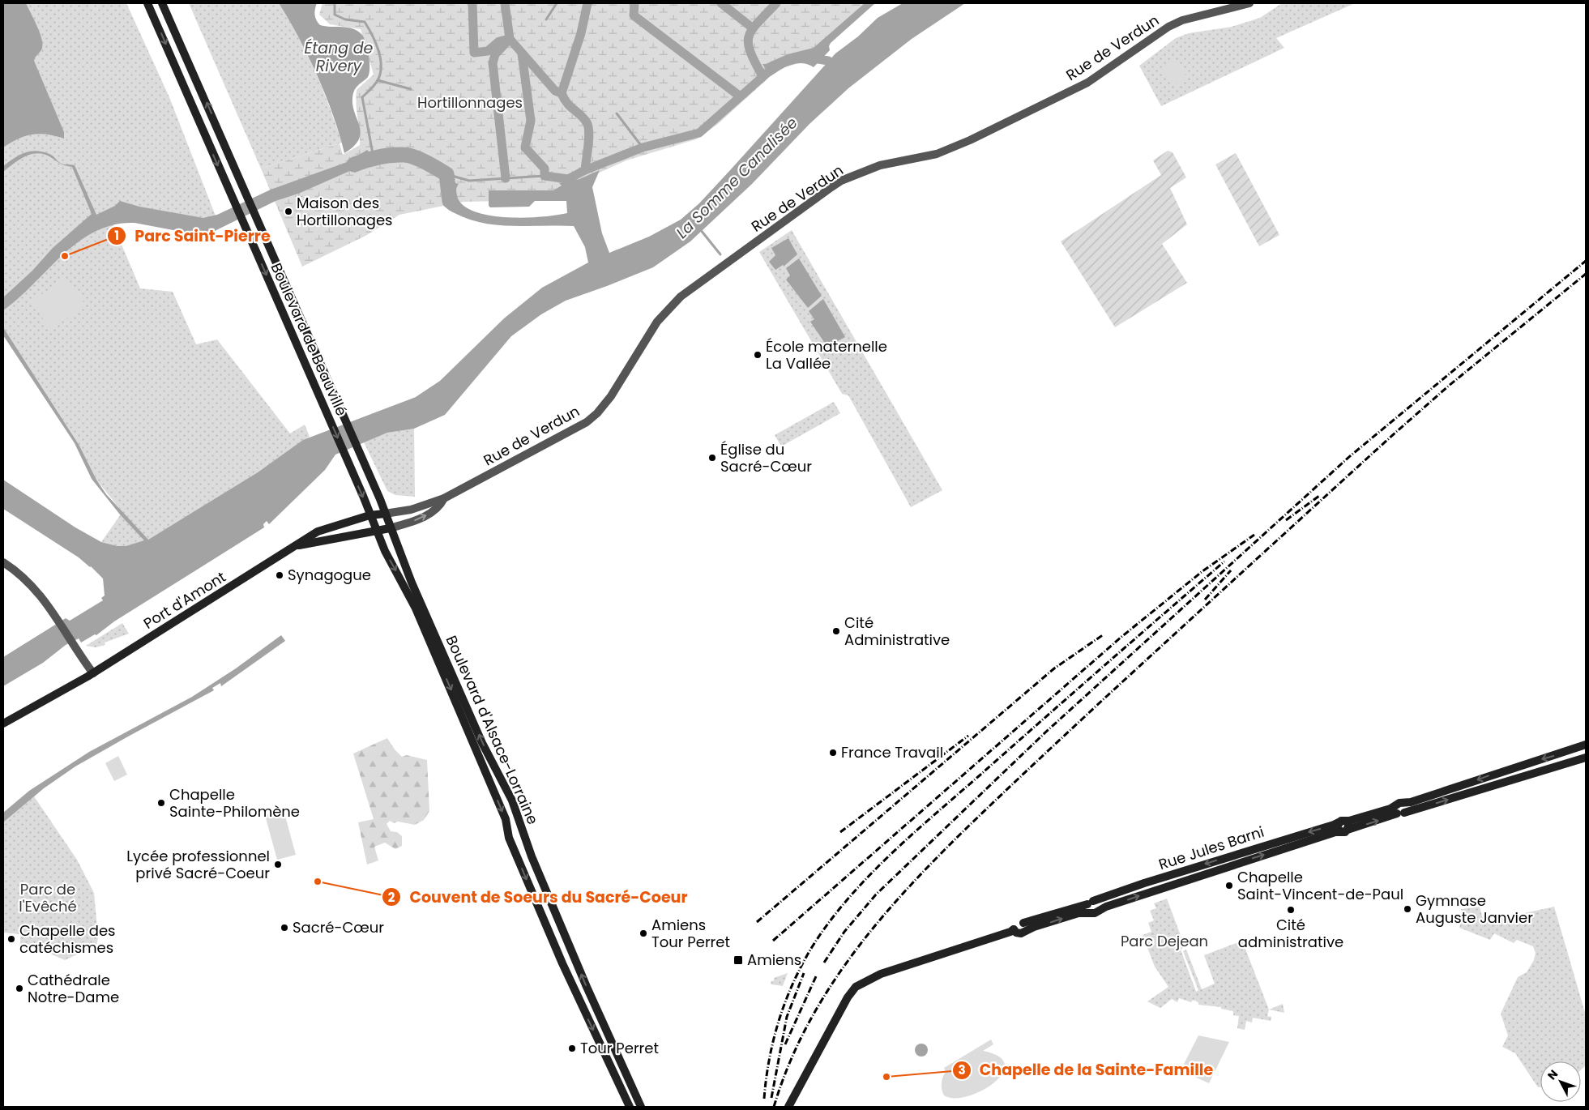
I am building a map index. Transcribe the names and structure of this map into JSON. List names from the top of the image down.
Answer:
{
  "streets": {
    "main road": [
      "Boulevard de Beauvillé",
      "Port d'Amont",
      "Boulevard d'Alsace-Lorraine",
      "Rue Jules Barni"
    ],
    "street": ["Rue de Verdun"]
  },
  "crossings": [
    ["Rue de Verdun", "Boulevard de Beauvillé"],
    ["Rue de Verdun", "Port d'Amont"],
    ["Rue de Verdun", "Boulevard d'Alsace-Lorraine"],
    ["Boulevard de Beauvillé", "Port d'Amont"],
    ["Boulevard de Beauvillé", "Boulevard d'Alsace-Lorraine"],
    ["Port d'Amont", "Boulevard d'Alsace-Lorraine"]
  ],
  "water": ["Étang de Rivery", "La Somme Canalisée"],
  "parks": ["Hortillonnages", "Parc de l'Evêché", "Parc Dejean"],
  "places": {
    "other": [
      "Maison des Hortillonages",
      "Parc Saint-Pierre",
      "École maternelle La Vallée",
      "Église du Sacré-Cœur",
      "Synagogue",
      "Cité Administrative",
      "France Travail",
      "Chapelle Sainte-Philomène",
      "Lycée professionnel privé Sacré-Coeur",
      "Couvent de Soeurs du Sacré-Coeur",
      "Chapelle Saint-Vincent-de-Paul",
      "Gymnase Auguste Janvier",
      "Cité administrative",
      "Sacré-Cœur",
      "Amiens Tour Perret",
      "Chapelle des catéchismes",
      "Cathédrale Notre-Dame",
      "Tour Perret",
      "Chapelle de la Sainte-Famille"
    ],
    "transit": ["Amiens"]
  },
  "north": "top left"
}
